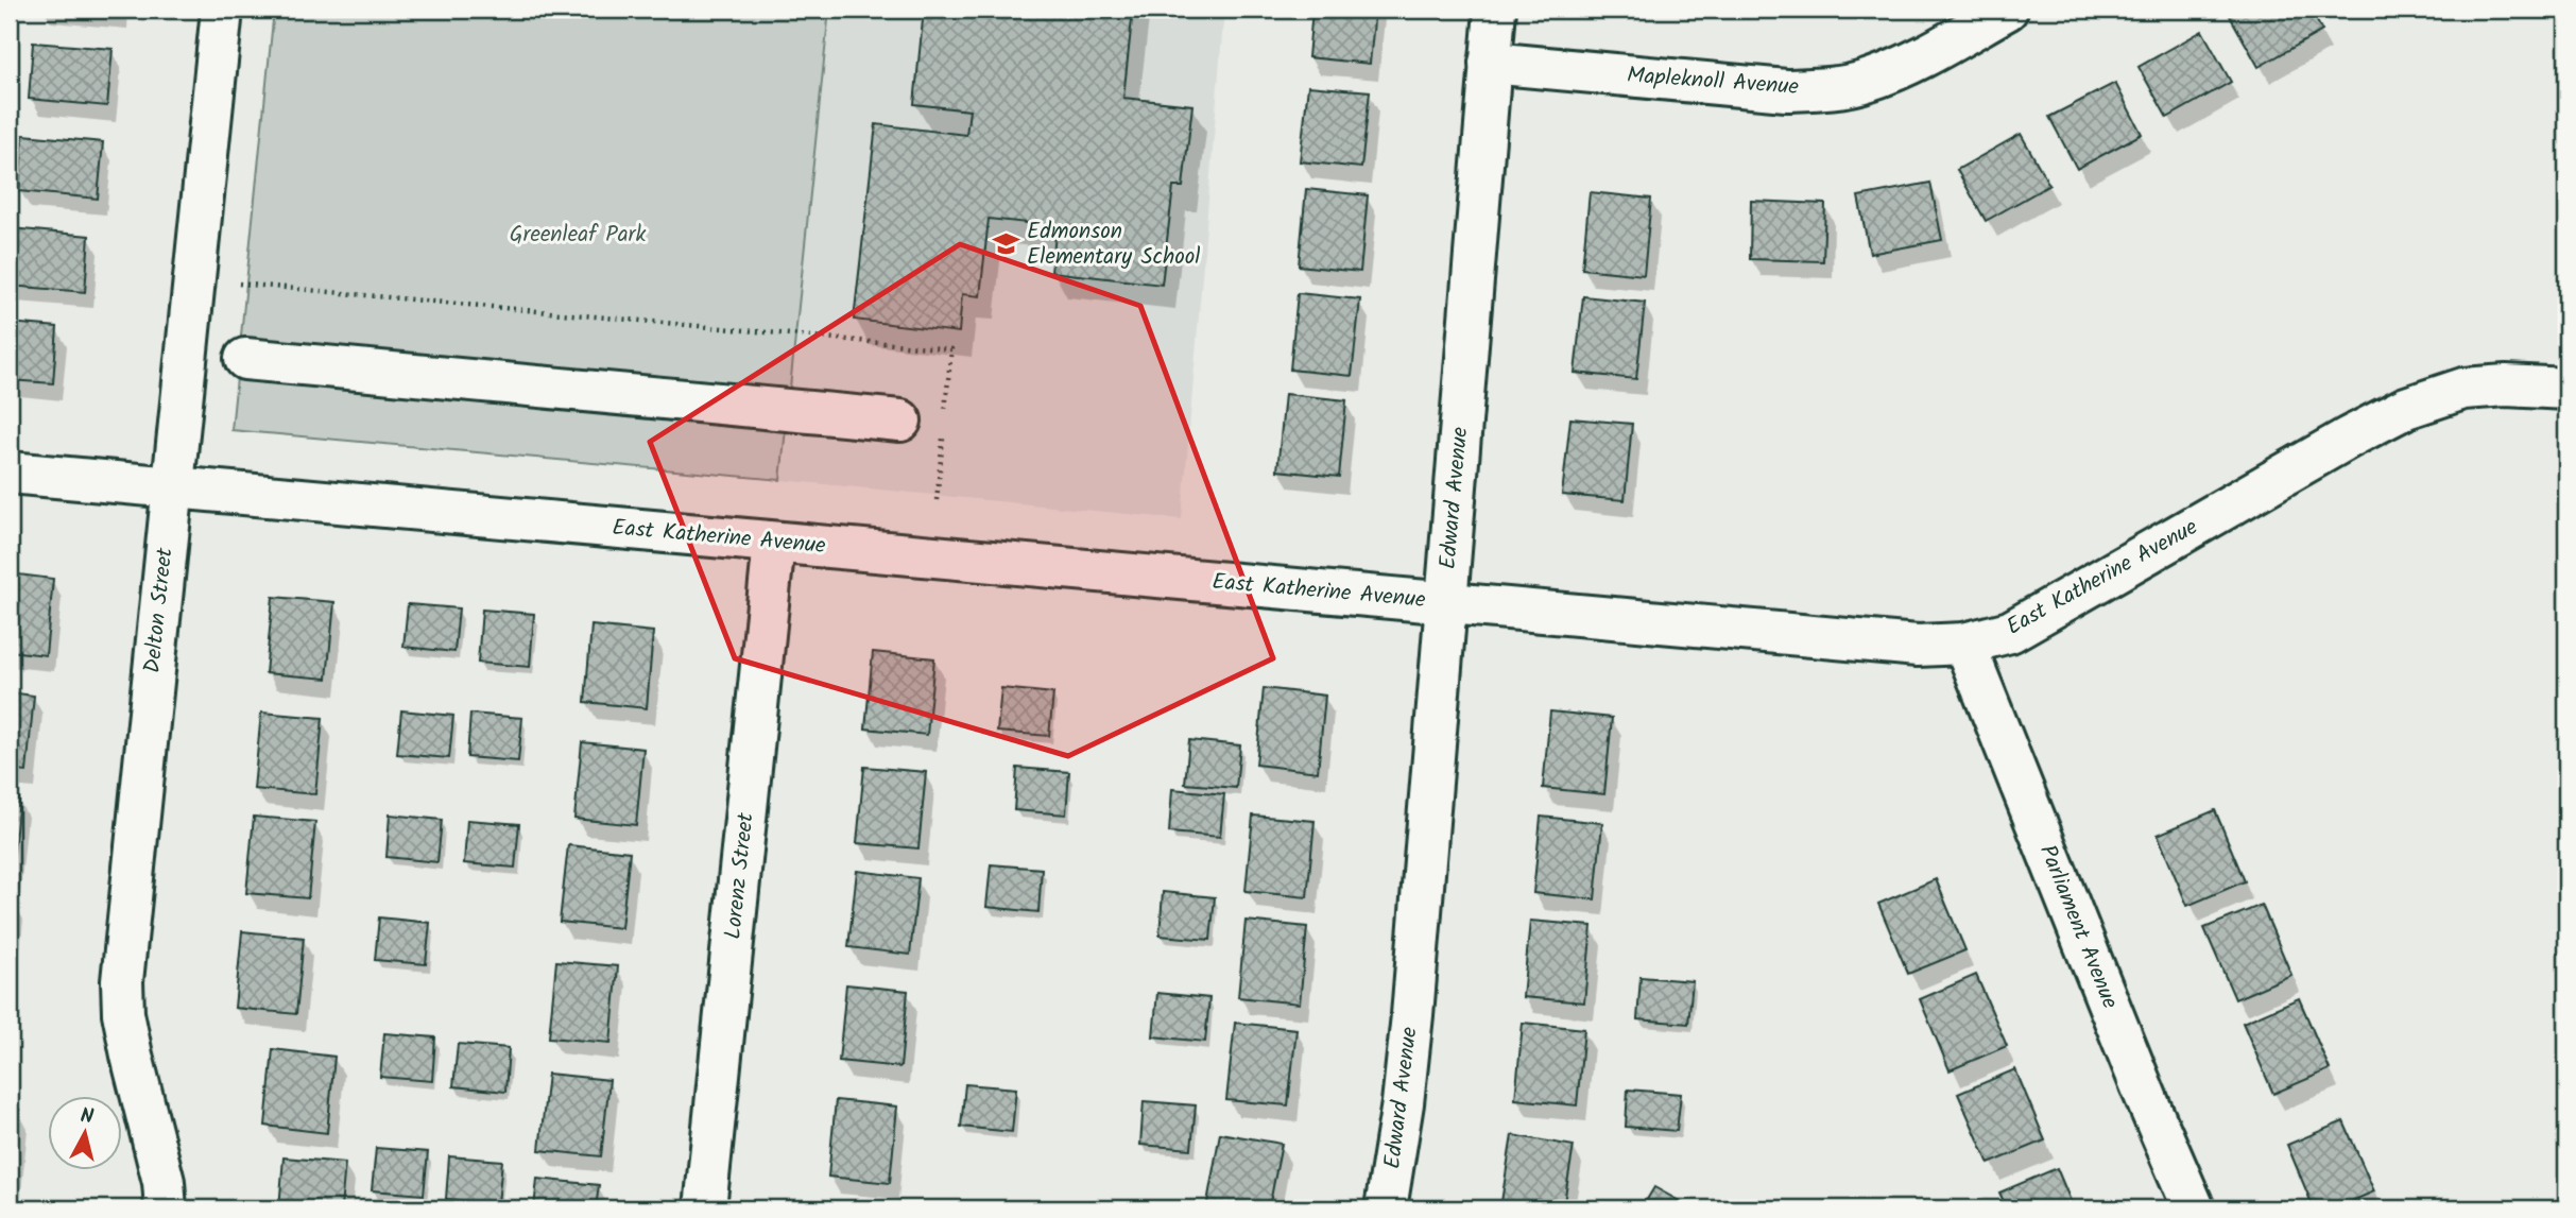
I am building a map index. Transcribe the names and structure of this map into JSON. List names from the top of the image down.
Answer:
{
  "streets": {
    "street": [
      "Mapleknoll Avenue",
      "Edward Avenue",
      "East Katherine Avenue",
      "Delton Street",
      "Lorenz Street",
      "Parliament Avenue"
    ]
  },
  "crossings": [
    ["Mapleknoll Avenue", "Edward Avenue"],
    ["Edward Avenue", "East Katherine Avenue"],
    ["East Katherine Avenue", "Delton Street"],
    ["East Katherine Avenue", "Lorenz Street"],
    ["East Katherine Avenue", "Parliament Avenue"]
  ],
  "parks": ["Greenleaf Park"],
  "places": {
    "school or university": ["Edmonson Elementary School"]
  },
  "north": "top"
}
